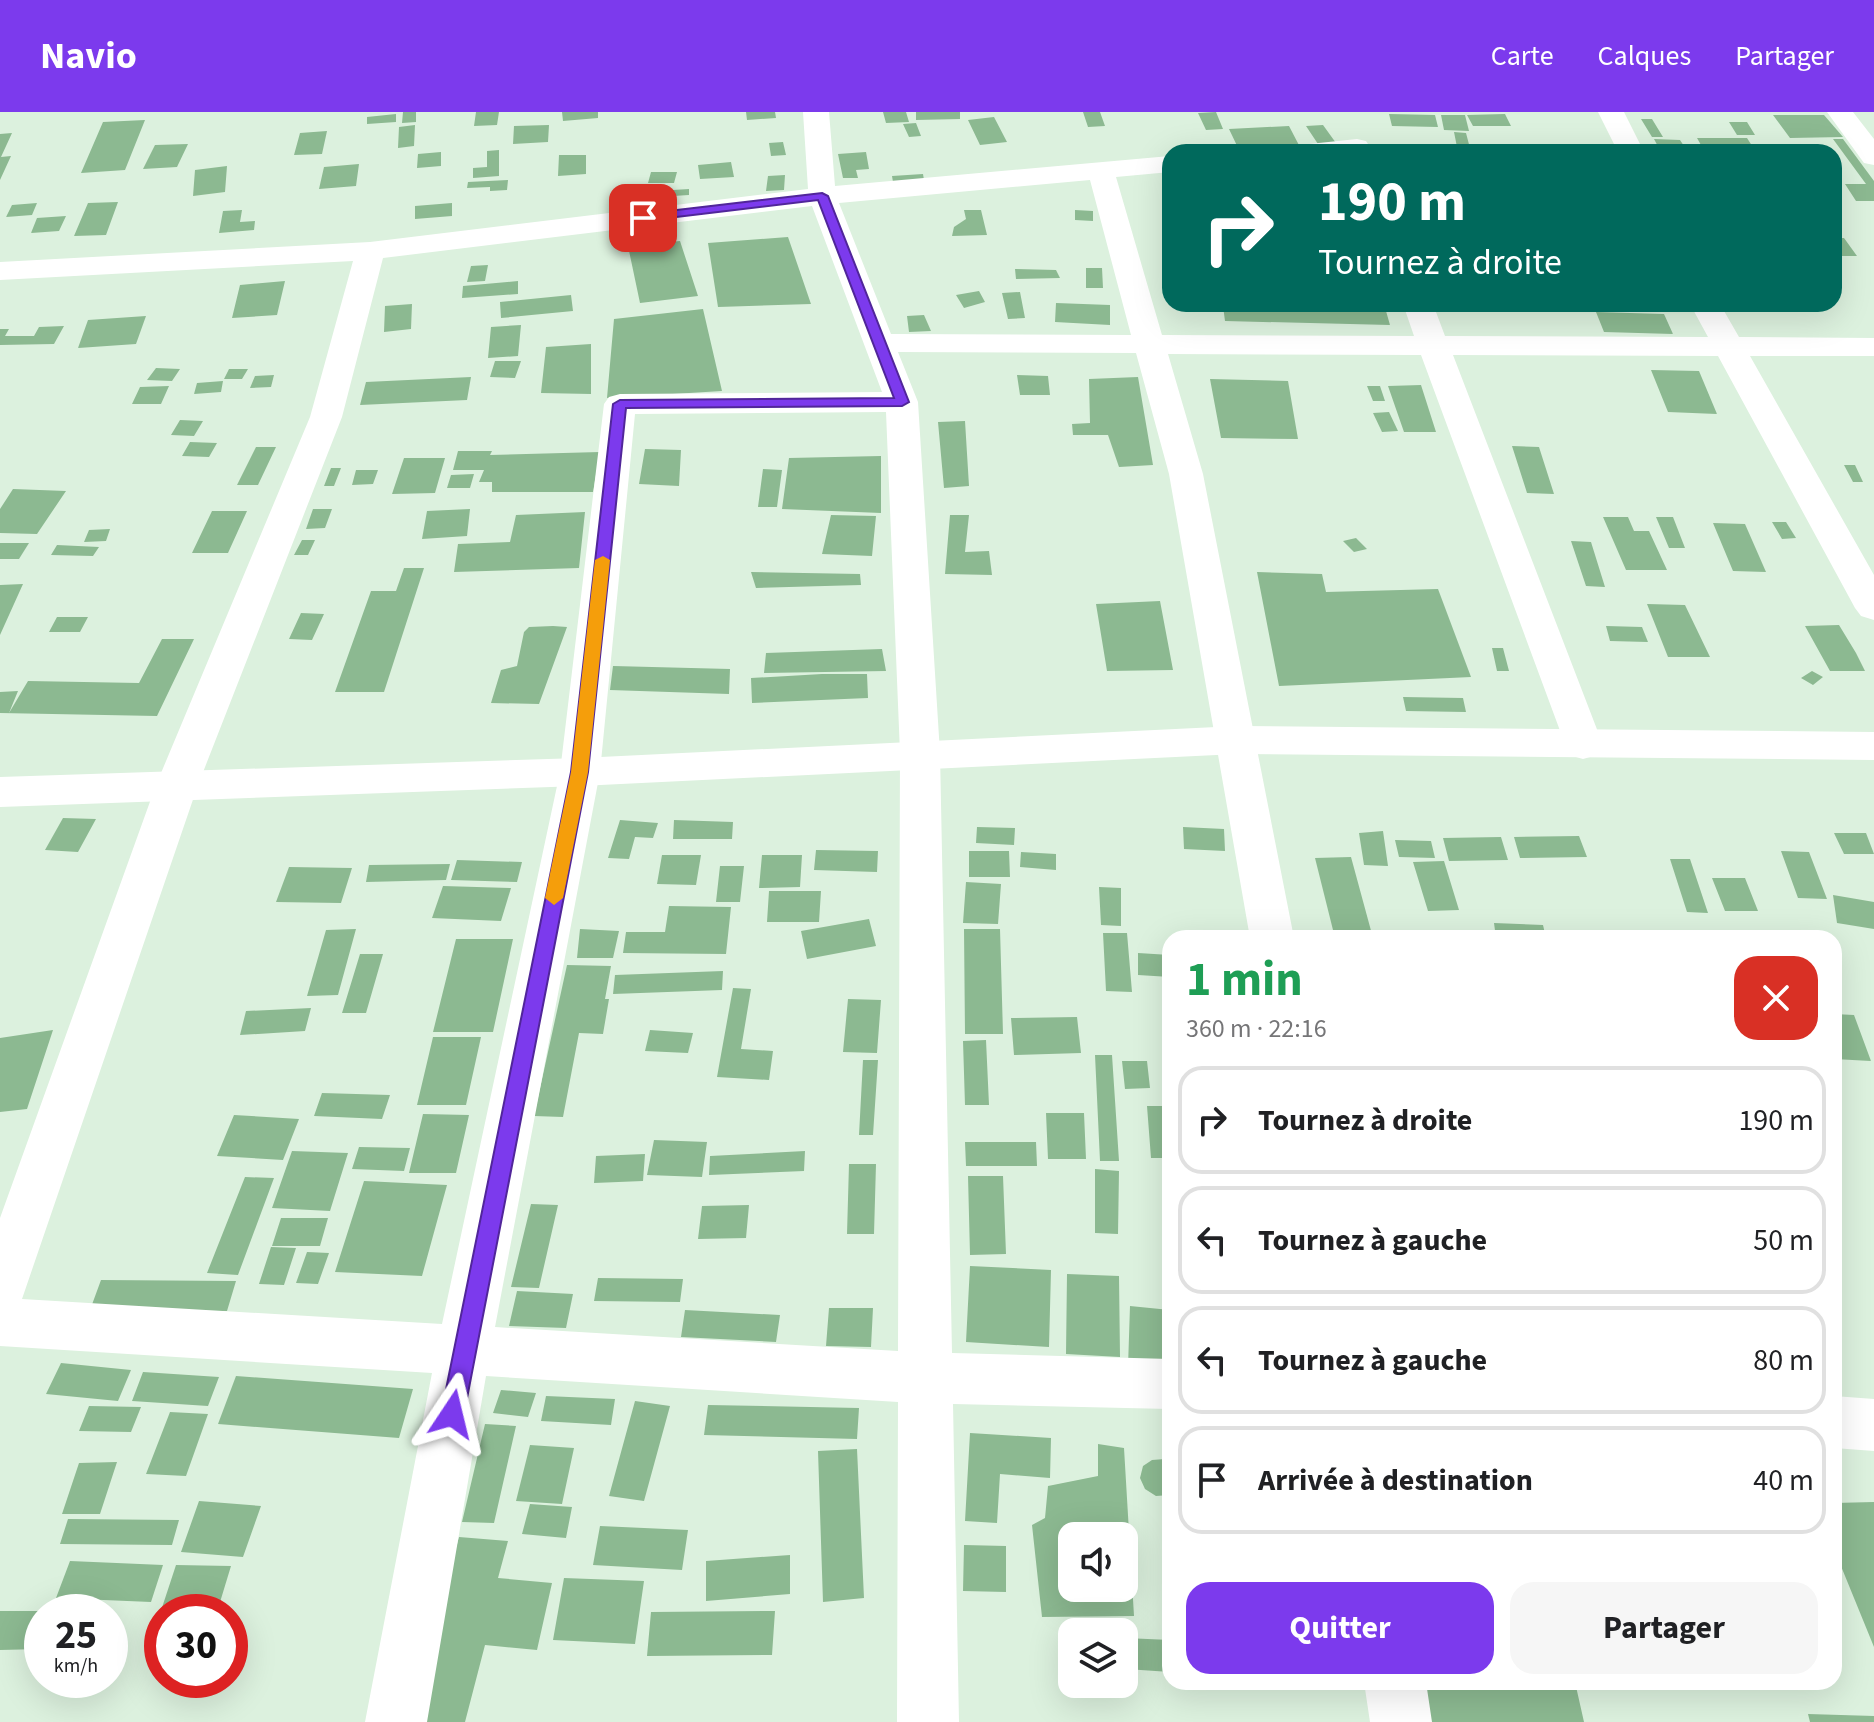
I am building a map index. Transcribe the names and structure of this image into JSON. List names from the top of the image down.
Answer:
{
  "page": {
    "header": "Navio",
    "nav": ["Carte", "Calques", "Partager"],
    "turn": ["190 m", "Tournez à droite"],
    "heading": ["1 min", "360 m · 22:16"],
    "list": [
      {
        "name": "Tournez à droite",
        "value": "190 m"
      },
      {
        "name": "Tournez à gauche",
        "value": "50 m"
      },
      {
        "name": "Tournez à gauche",
        "value": "80 m"
      },
      {
        "name": "Arrivée à destination",
        "value": "40 m"
      }
    ],
    "buttons": ["Quitter", "Partager"],
    "speed": "25 km/h",
    "limit": "30"
  }
}
